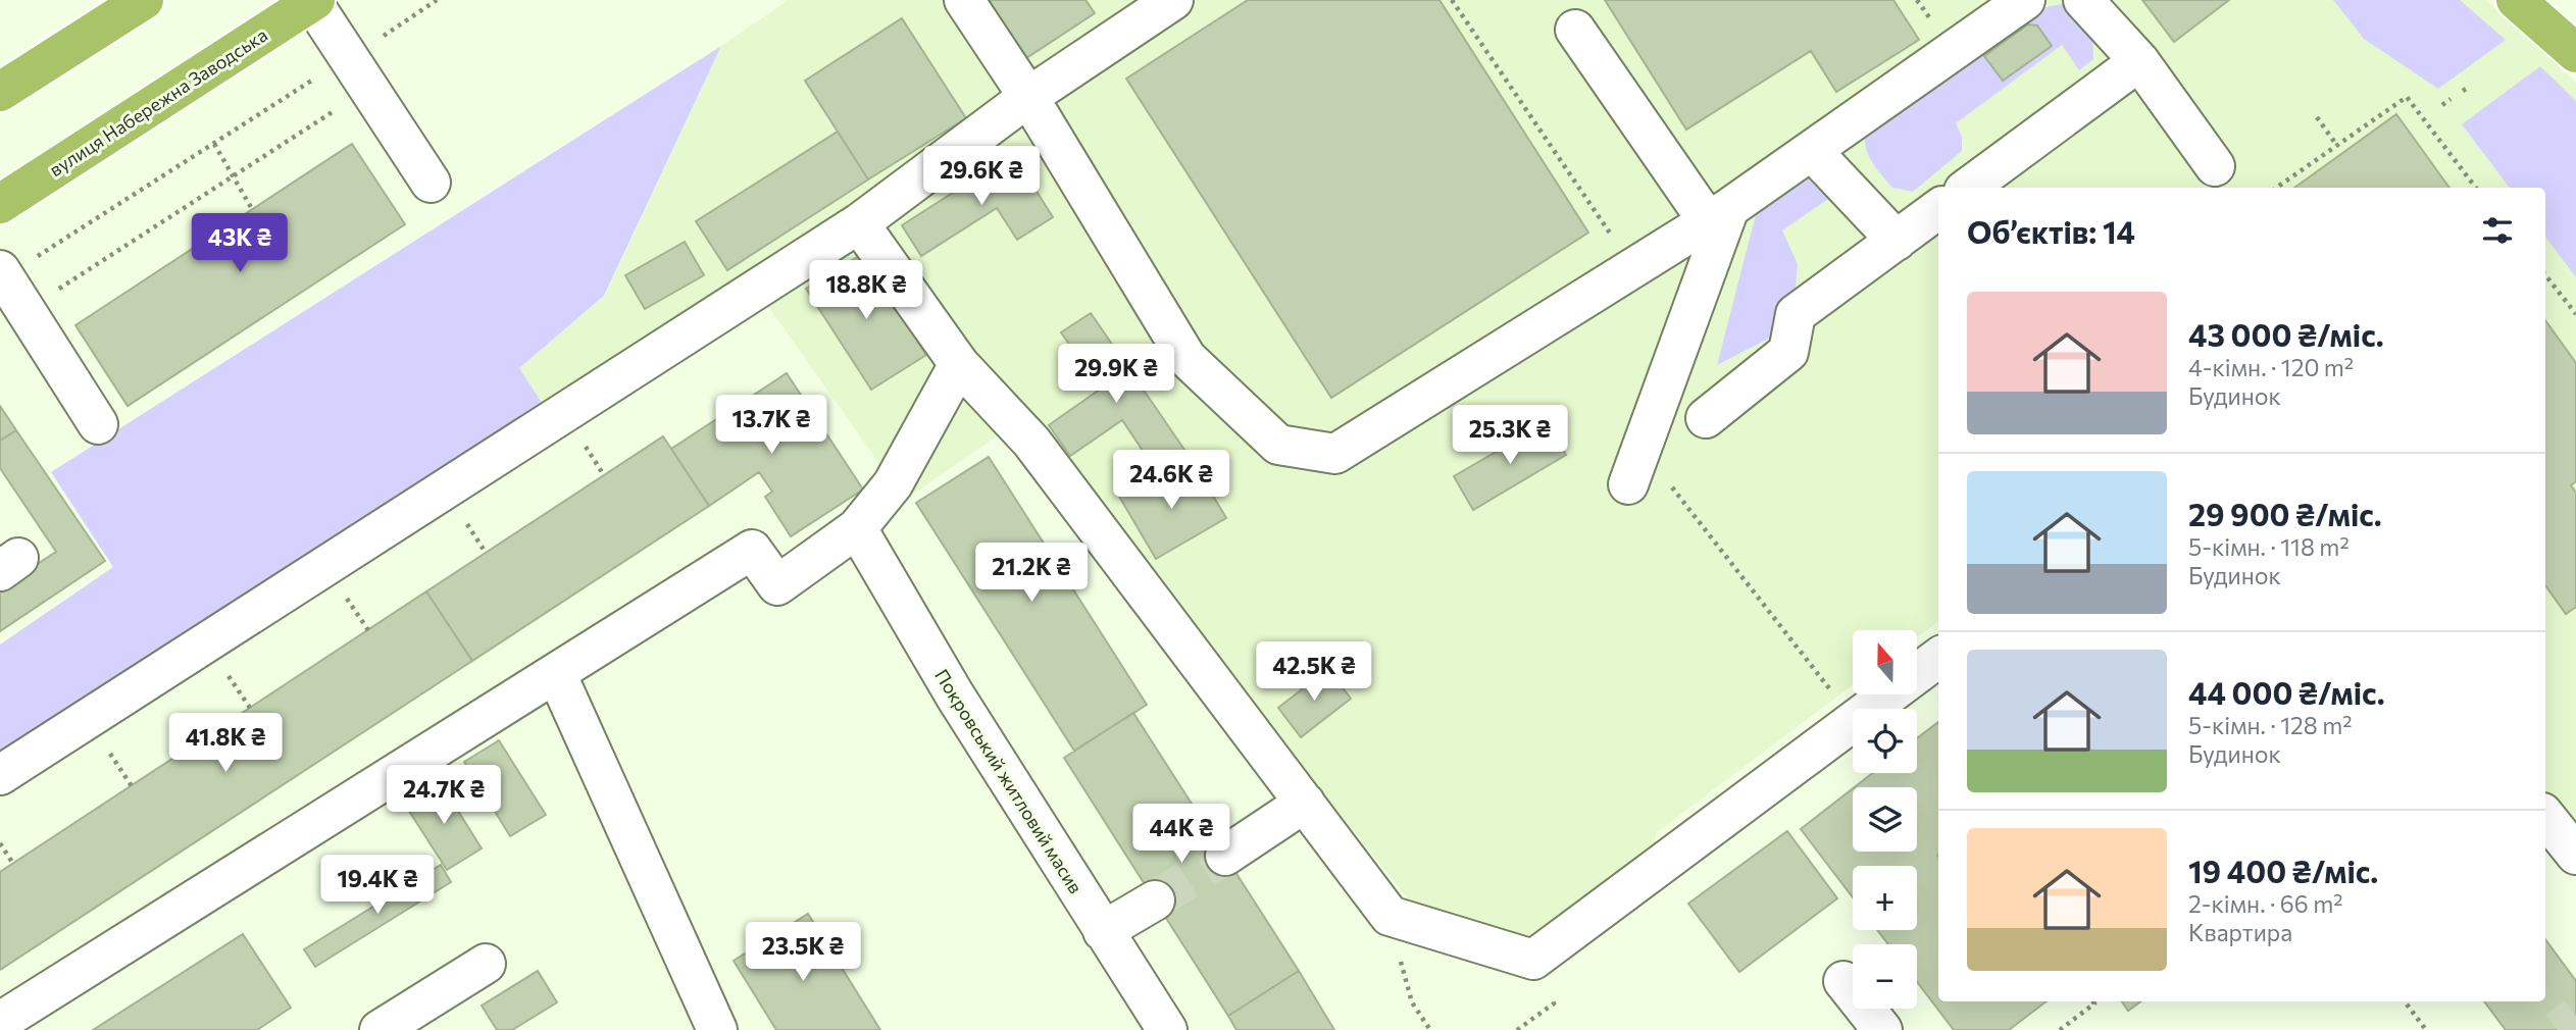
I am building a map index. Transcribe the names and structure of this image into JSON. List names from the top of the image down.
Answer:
{
  "streets": {
    "main road": ["вулиця Набережна Заводська"],
    "street": ["Покровський житловий масив"]
  },
  "north": "top",
  "page": {
    "price": [
      "29.6K ₴",
      "43K ₴",
      "18.8K ₴",
      "29.9K ₴",
      "13.7K ₴",
      "25.3K ₴",
      "24.6K ₴",
      "21.2K ₴",
      "42.5K ₴",
      "41.8K ₴",
      "24.7K ₴",
      "44K ₴",
      "19.4K ₴",
      "23.5K ₴"
    ],
    "heading": "Об’єктів: 14",
    "list": [
      {
        "name": "43 000 ₴/міс.",
        "note": "4-кімн. · 120 m² · Будинок"
      },
      {
        "name": "29 900 ₴/міс.",
        "note": "5-кімн. · 118 m² · Будинок"
      },
      {
        "name": "44 000 ₴/міс.",
        "note": "5-кімн. · 128 m² · Будинок"
      },
      {
        "name": "19 400 ₴/міс.",
        "note": "2-кімн. · 66 m² · Квартира"
      }
    ],
    "map_buttons": ["+", "−"]
  }
}
